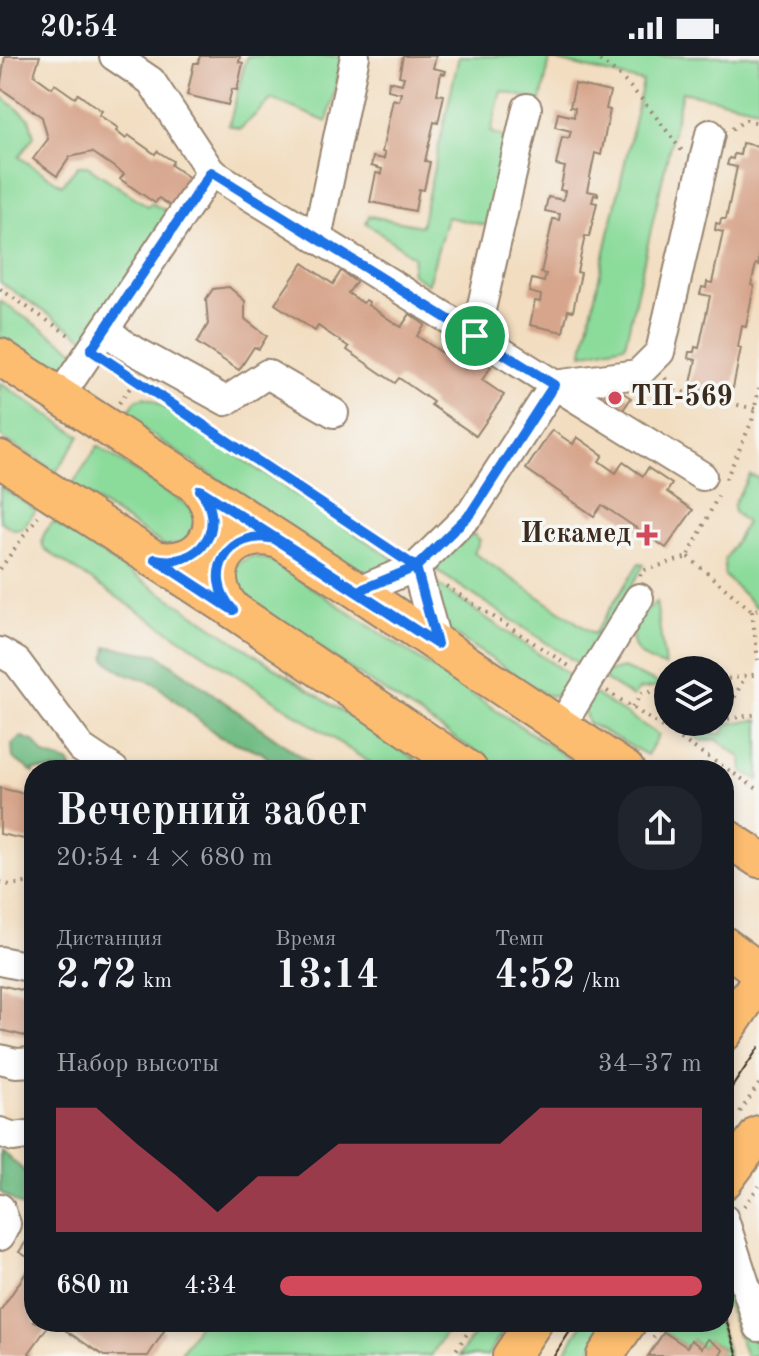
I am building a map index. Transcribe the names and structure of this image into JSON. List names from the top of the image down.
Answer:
{
  "places": {
    "other": ["ТП-569"],
    "health": ["Искамед"]
  },
  "page": {
    "status": "20:54",
    "heading": ["Вечерний забег", "20:54 · 4 × 680 m"],
    "stats": [
      ["Дистанция", "2.72 km"],
      ["Время", "13:14"],
      ["Темп", "4:52 /km"]
    ],
    "chart": ["Набор высоты", "34–37 m"],
    "list": [
      {
        "name": "680 m",
        "note": "4:34"
      }
    ]
  }
}
